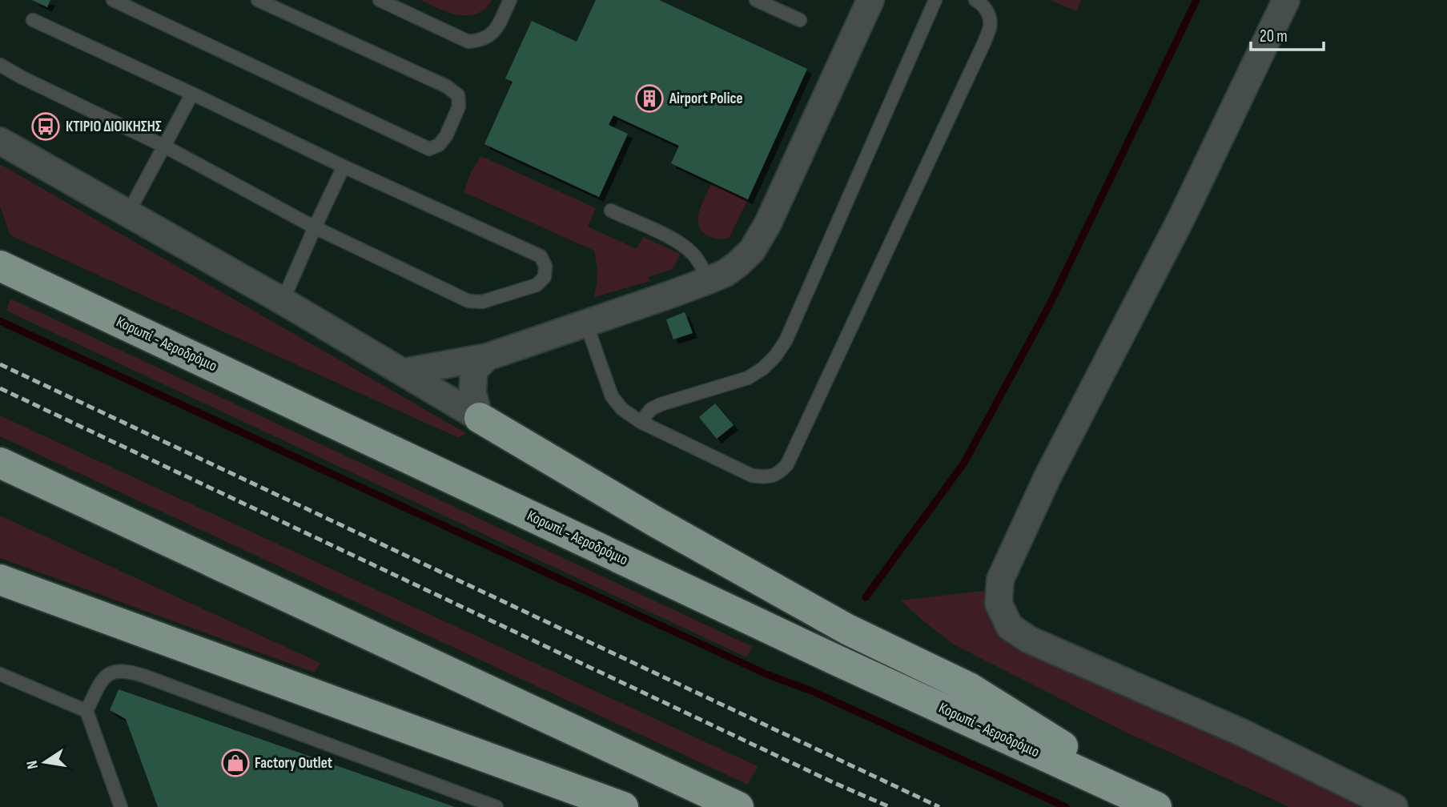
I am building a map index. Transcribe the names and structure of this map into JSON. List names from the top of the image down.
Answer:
{
  "streets": {
    "highway": ["Κορωπί - Αεροδρόμιο"]
  },
  "places": {
    "building": ["Airport Police"],
    "bus stop": ["ΚΤΙΡΙΟ ΔΙΟΙΚΗΣΗΣ"],
    "shop": ["Factory Outlet"]
  },
  "scale_bar": "20 m",
  "north": "left"
}
